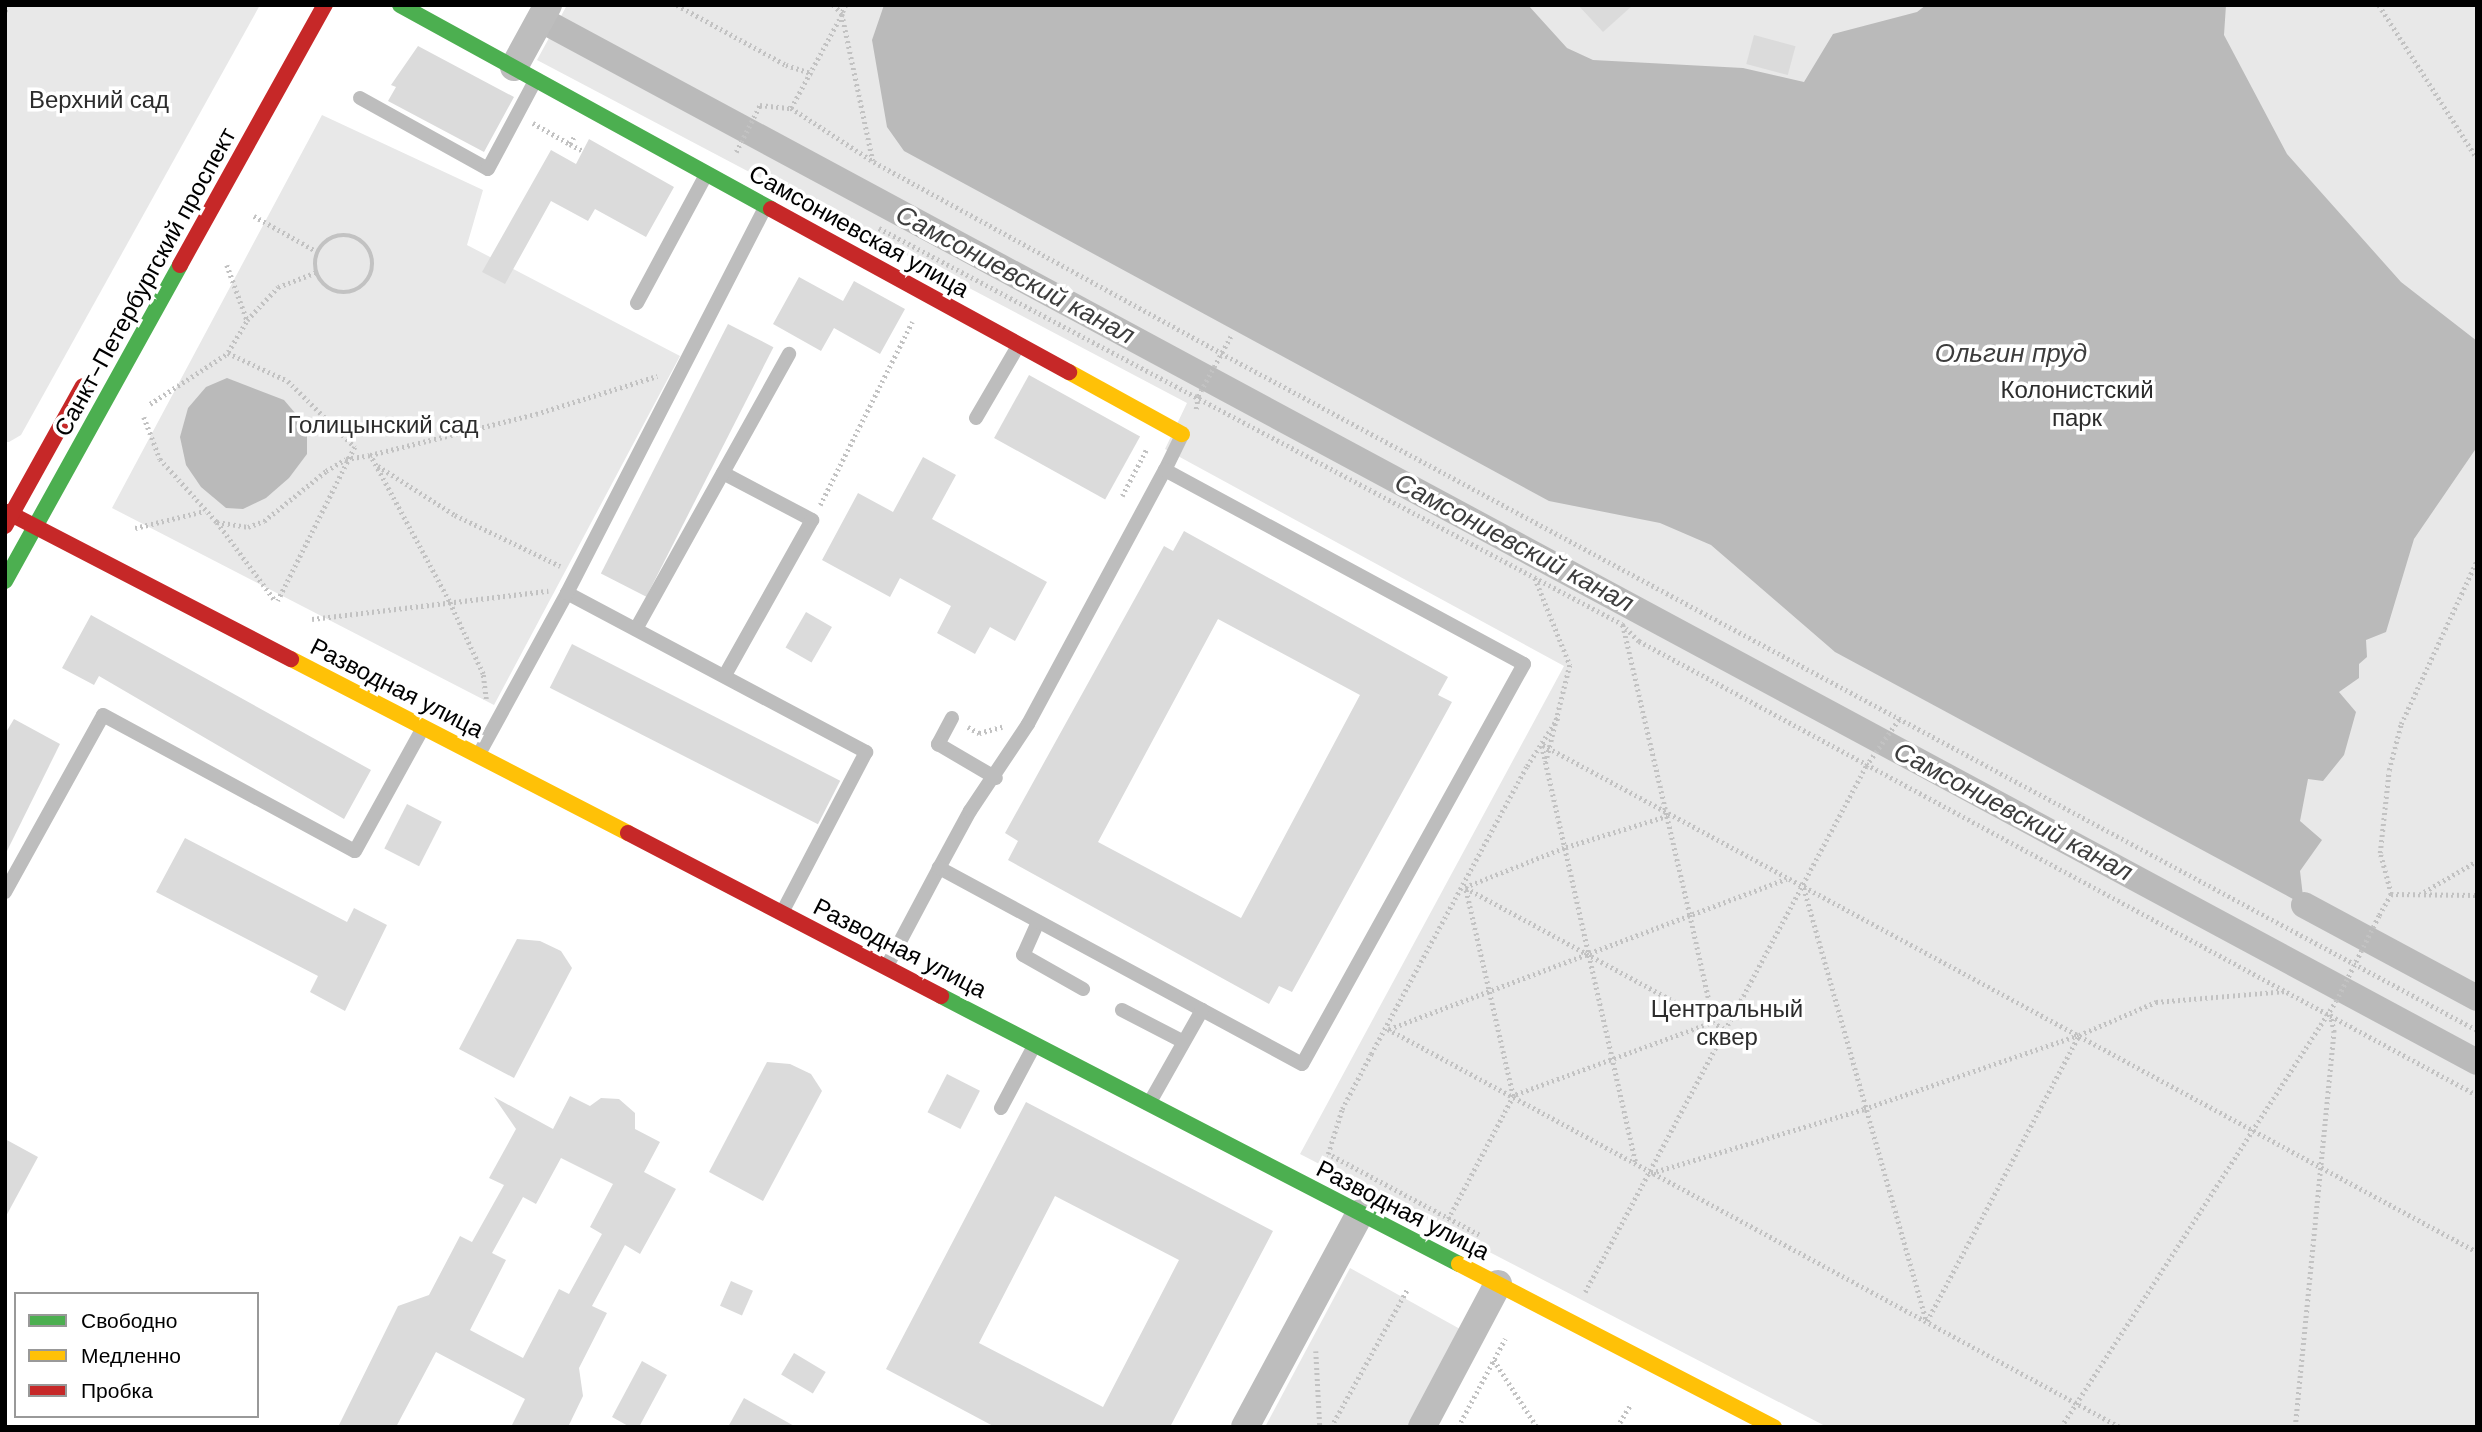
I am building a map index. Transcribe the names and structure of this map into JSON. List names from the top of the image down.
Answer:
{
  "streets": {
    "street": ["Самсониевская улица", "Санкт-Петербургский проспект", "Разводная улица"]
  },
  "crossings": [
    ["Санкт-Петербургский проспект", "Разводная улица"]
  ],
  "water": ["Самсониевский канал", "Ольгин пруд"],
  "parks": [
    "Верхний сад",
    "Колонистский парк",
    "Голицынский сад",
    "Центральный сквер"
  ],
  "legend": ["Свободно", "Медленно", "Пробка"]
}
